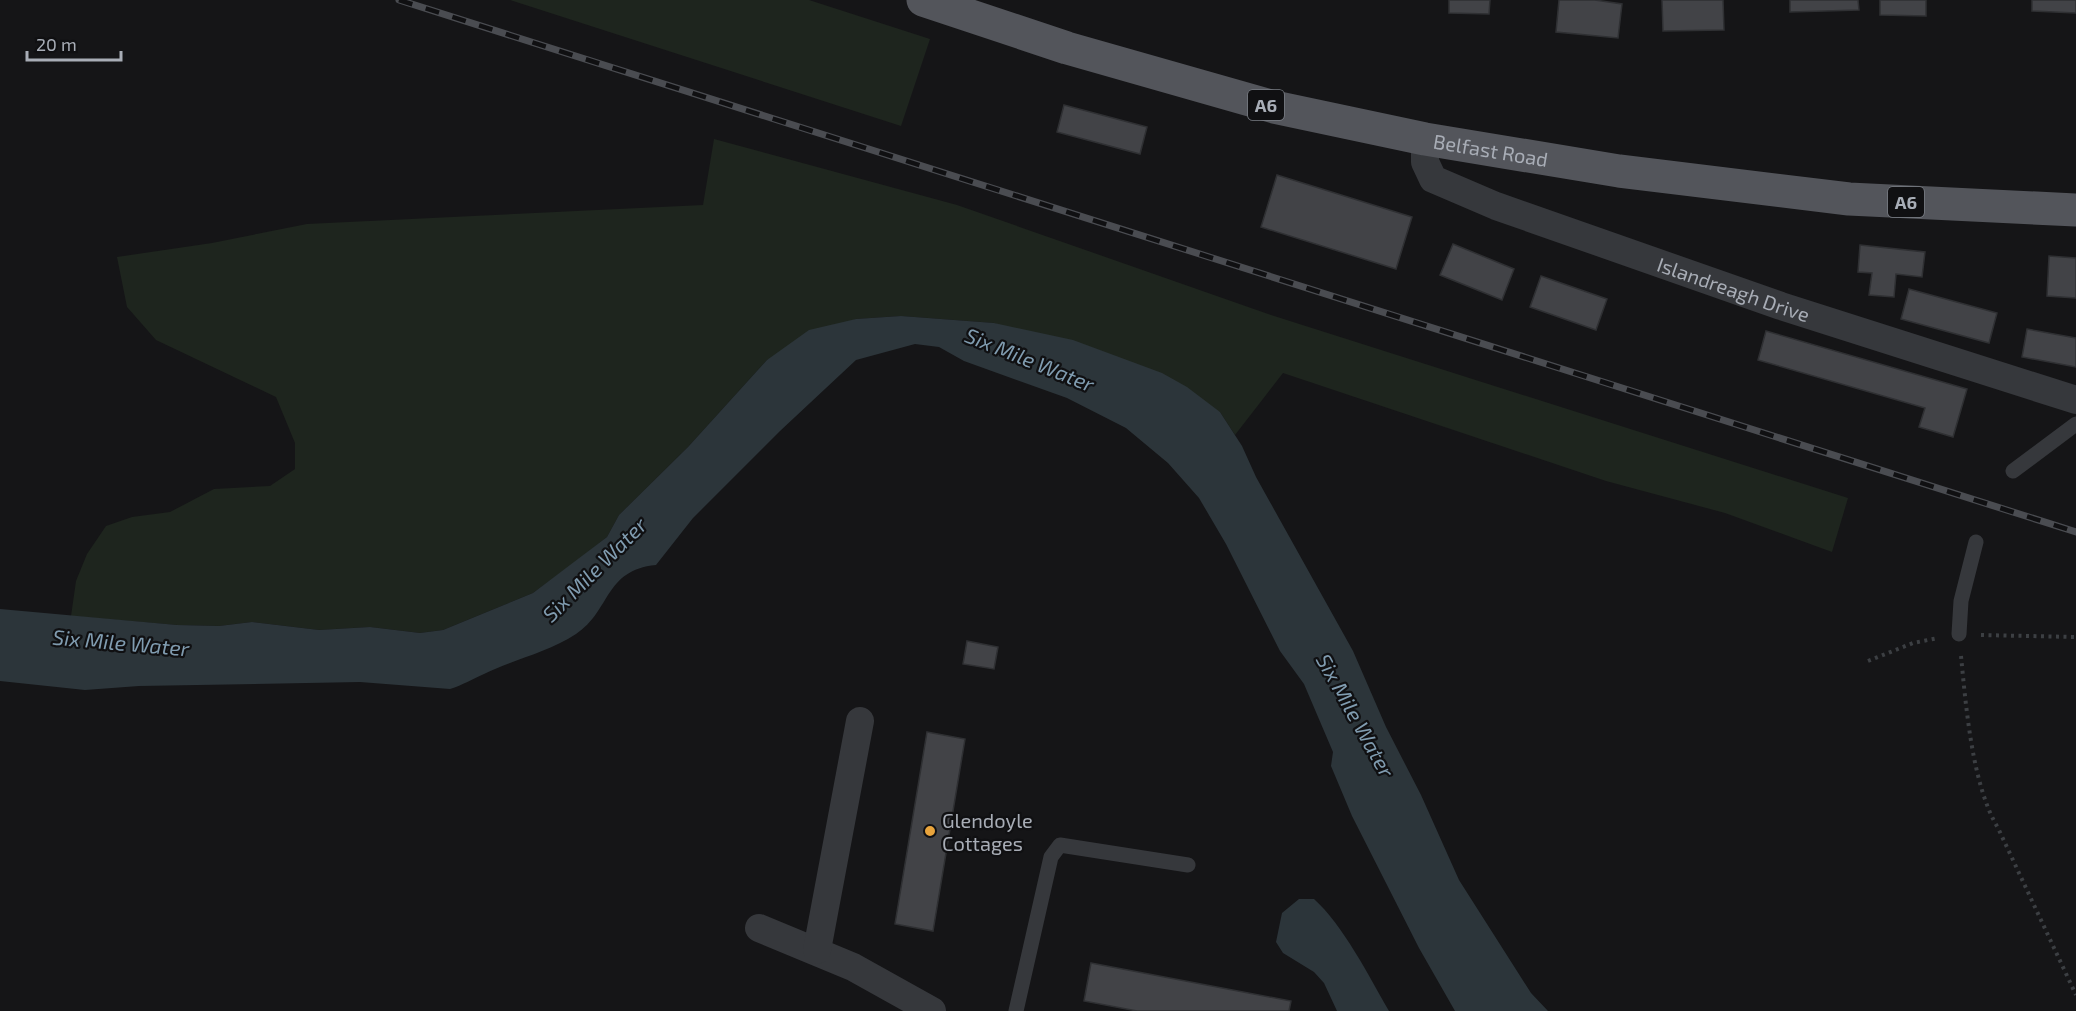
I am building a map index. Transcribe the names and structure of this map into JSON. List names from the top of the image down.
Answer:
{
  "streets": {
    "main road": ["A6", "Belfast Road"],
    "street": ["Islandreagh Drive"]
  },
  "crossings": [
    ["Belfast Road", "Islandreagh Drive"]
  ],
  "water": ["Six Mile Water"],
  "places": ["Glendoyle Cottages"],
  "scale_bar": "20 m"
}
